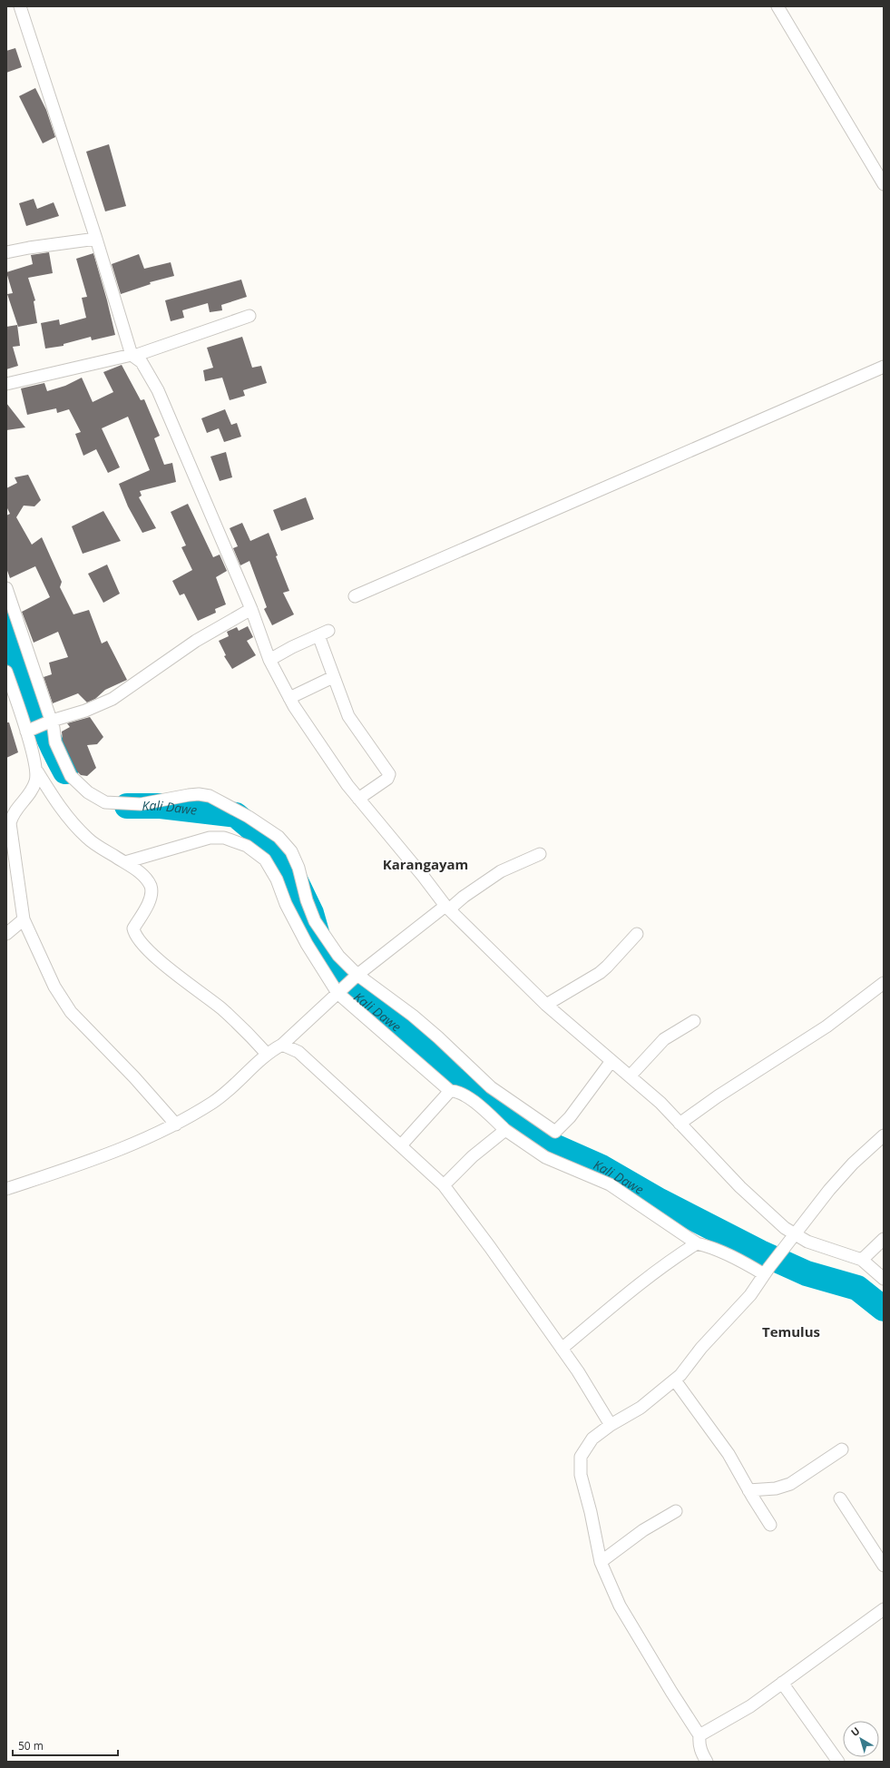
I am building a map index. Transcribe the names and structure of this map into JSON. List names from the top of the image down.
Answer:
{
  "districts": ["Karangayam", "Temulus"],
  "water": ["Kali Dawe"],
  "scale_bar": "50 m",
  "north": "top left"
}
